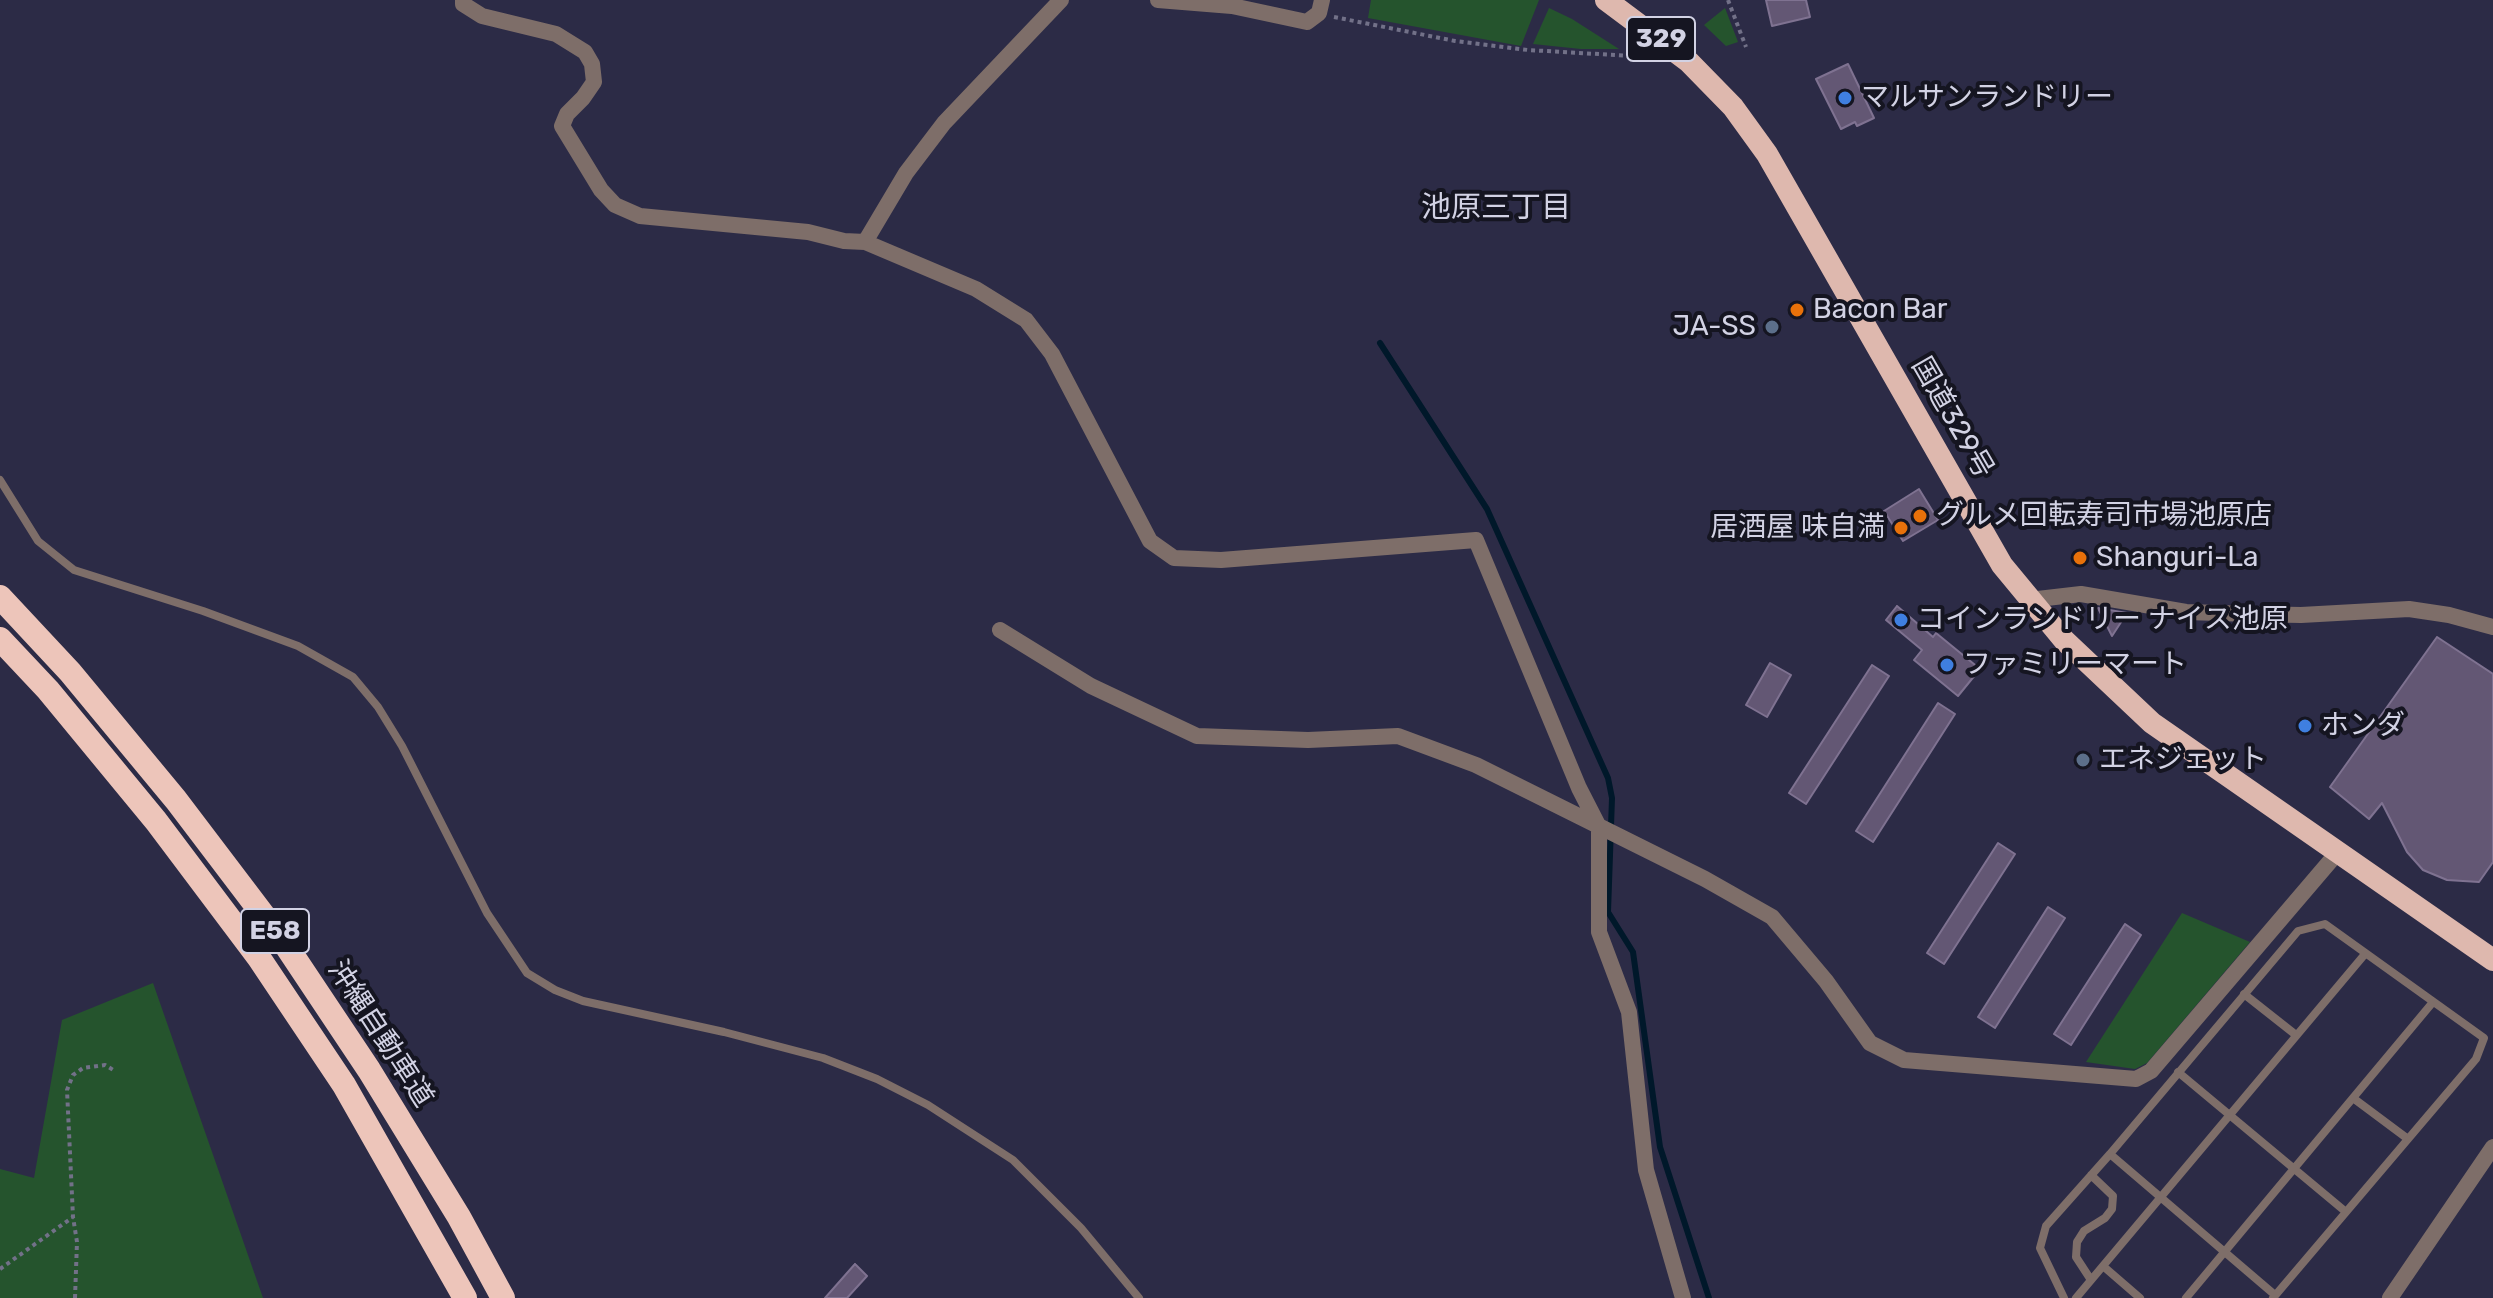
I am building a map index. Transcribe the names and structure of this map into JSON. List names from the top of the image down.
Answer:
{
  "streets": {
    "highway": [
      "329",
      "国道329号",
      "E58",
      "沖縄自動車道"
    ]
  },
  "districts": ["池原三丁目"],
  "places": [
    "マルサンランドリー",
    "Bacon Bar",
    "JA-SS",
    "グルメ回転寿司市場池原店",
    "居酒屋 味自満",
    "Shanguri-La",
    "コインランドリー ナイス池原",
    "ファミリーマート",
    "ホンダ",
    "エネジェット"
  ]
}
